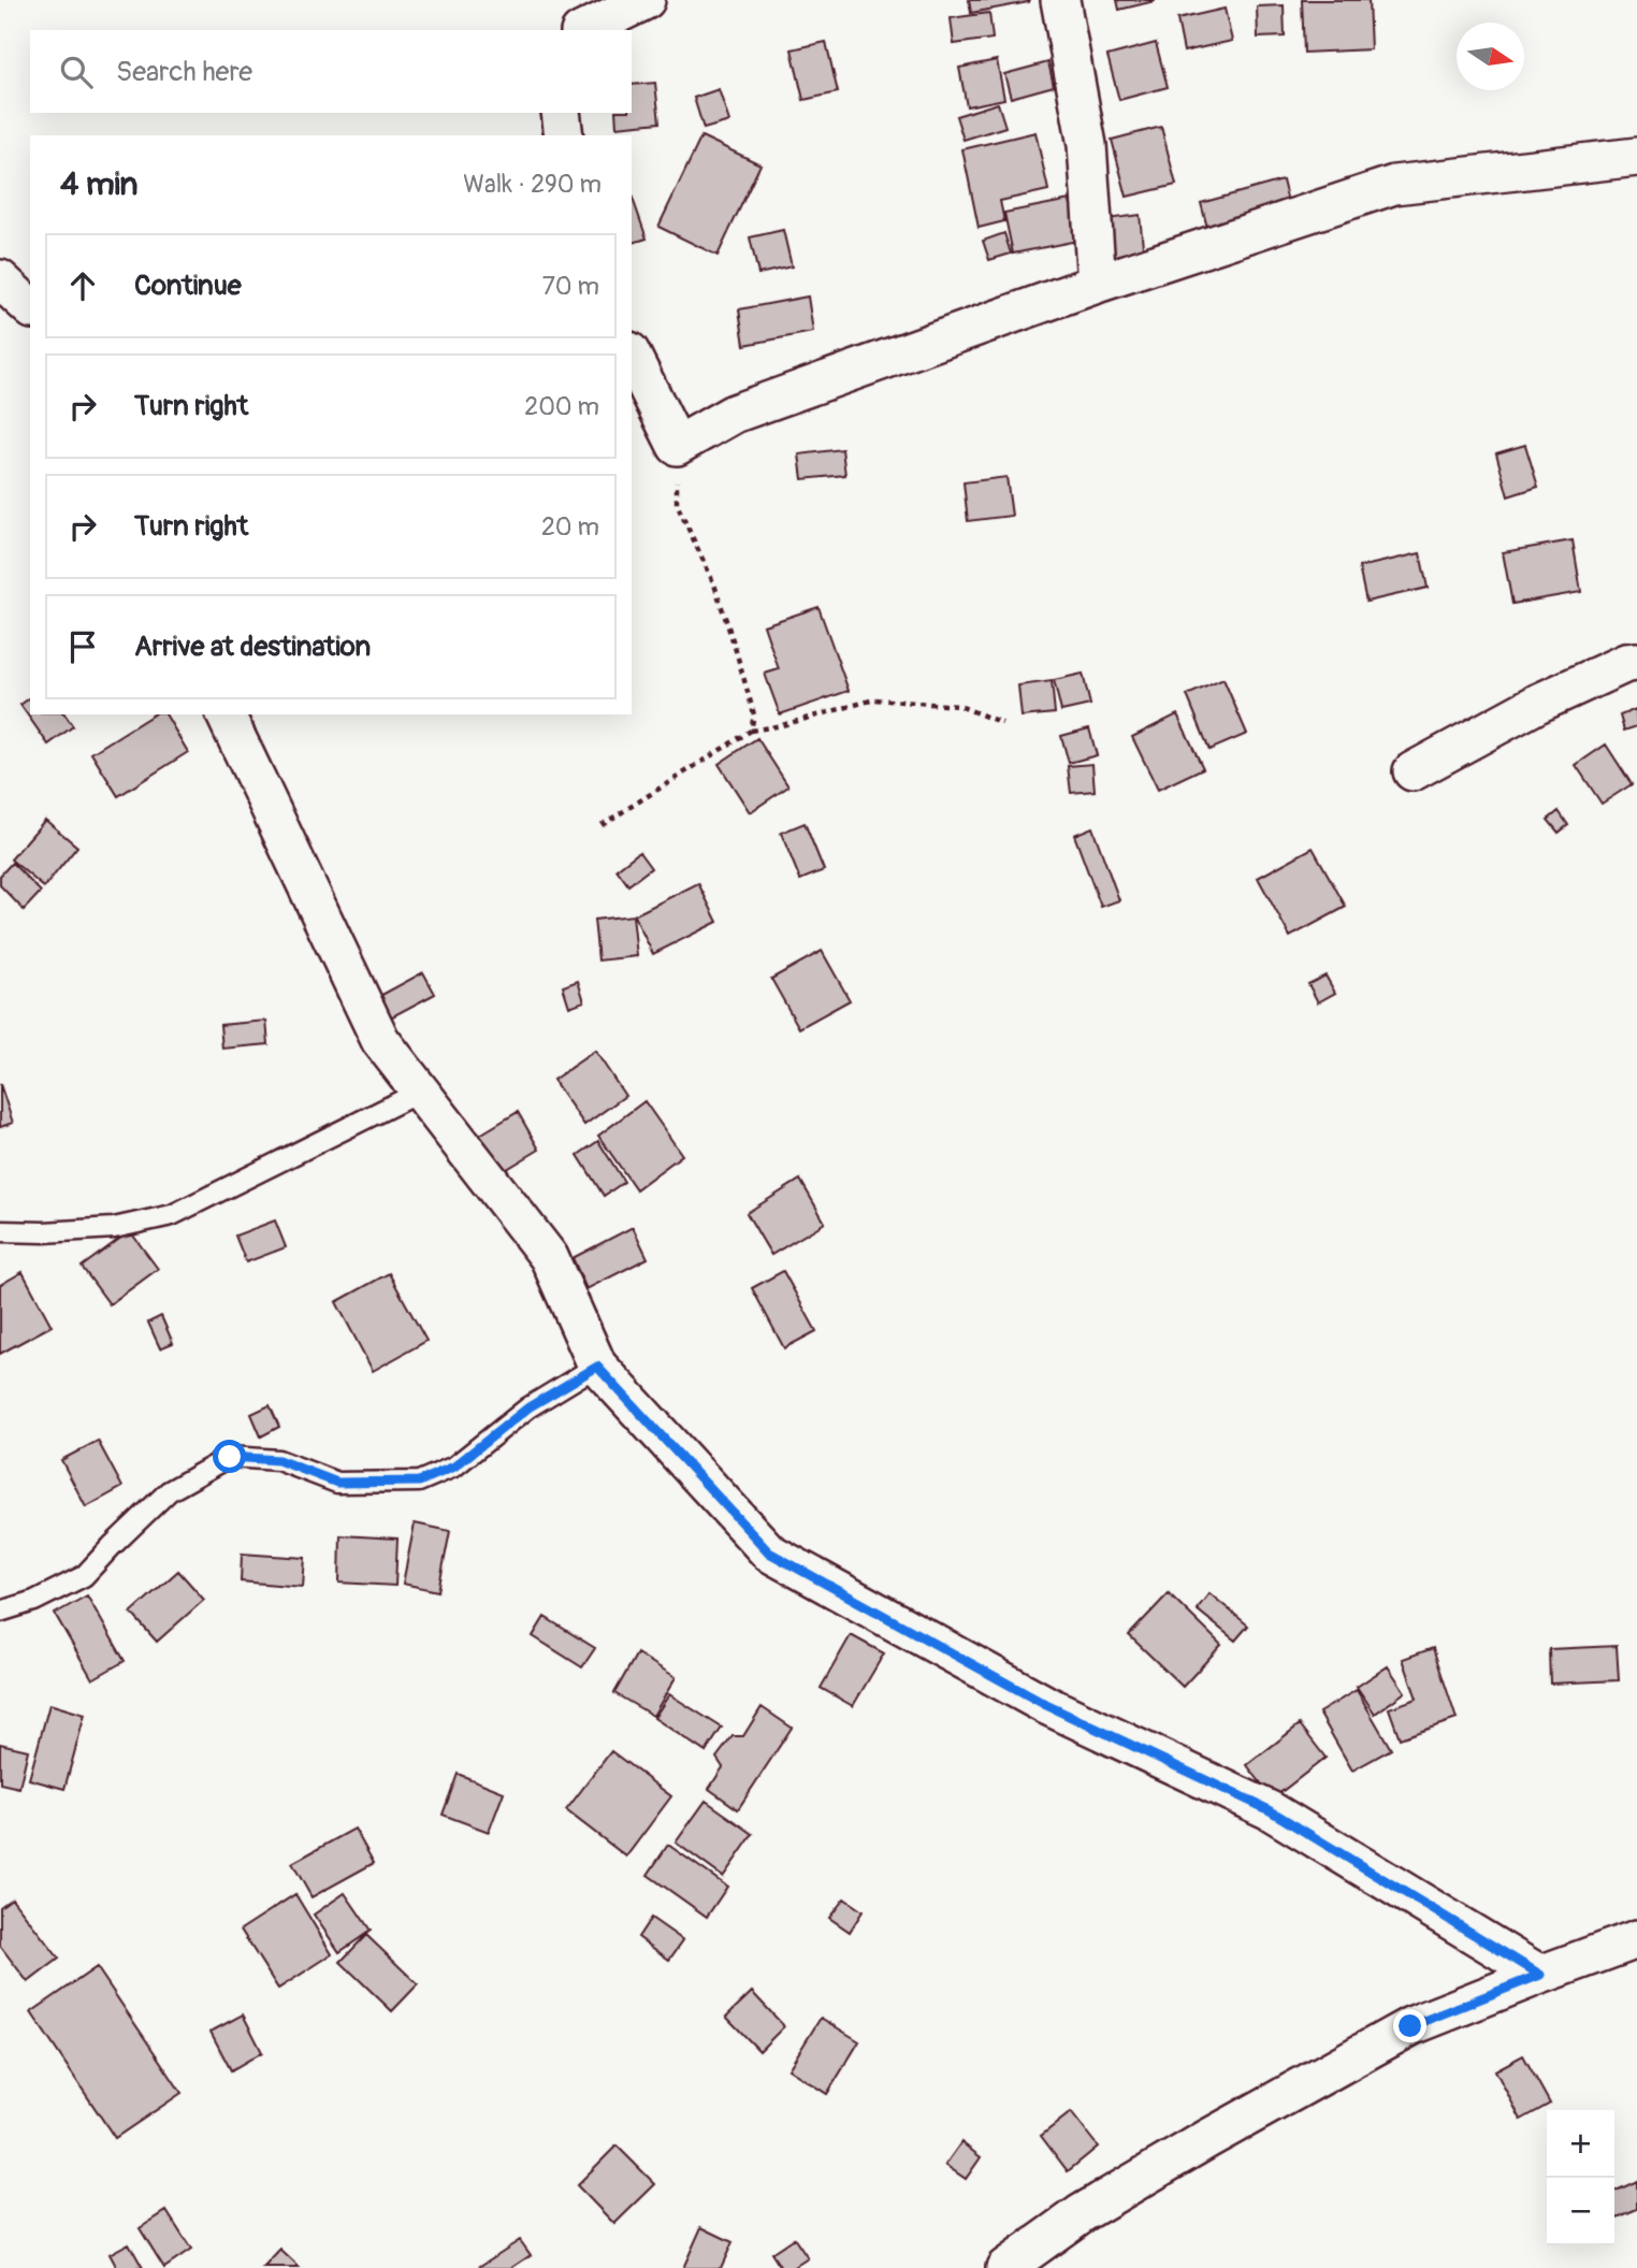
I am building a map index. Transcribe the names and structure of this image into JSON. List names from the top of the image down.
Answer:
{
  "north": "right",
  "page": {
    "search": "Search here",
    "heading": ["4 min", "Walk · 290 m"],
    "list": [
      ["Continue", "70 m"],
      ["Turn right", "200 m"],
      ["Turn right", "20 m"],
      "Arrive at destination"
    ],
    "map_buttons": ["+", "−"]
  }
}
